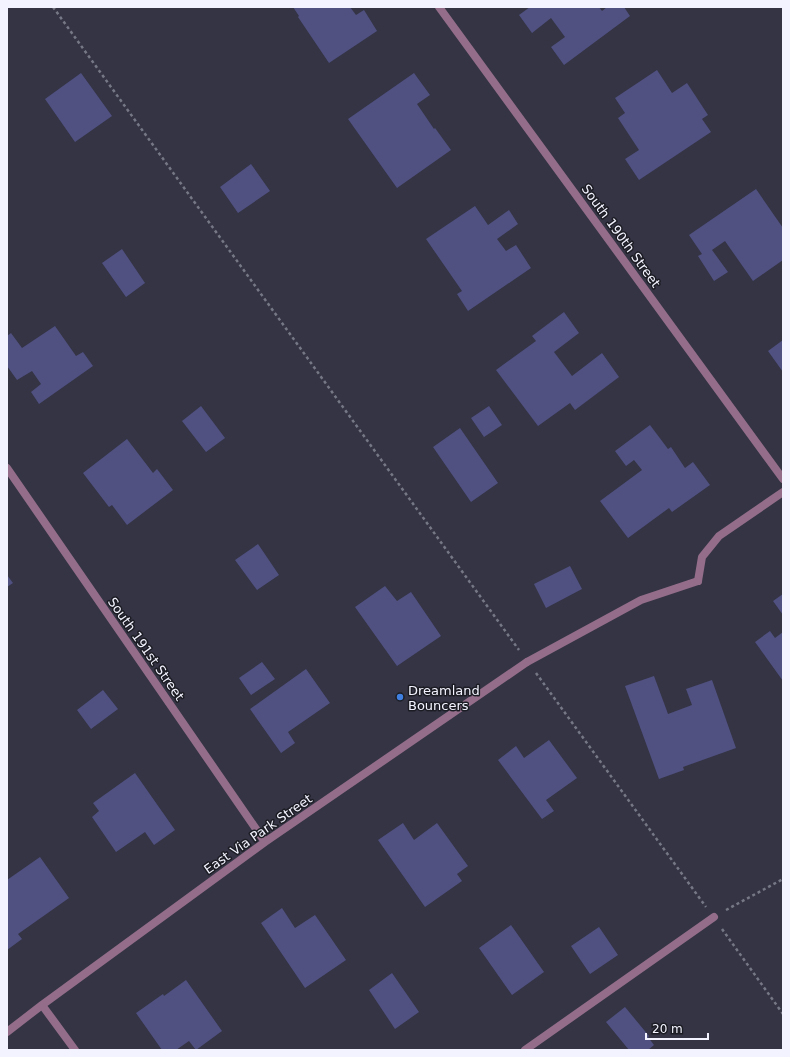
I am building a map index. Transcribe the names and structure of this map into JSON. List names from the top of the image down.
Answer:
{
  "streets": {
    "street": ["South 190th Street", "South 191st Street", "East Via Park Street"]
  },
  "crossings": [
    ["South 191st Street", "East Via Park Street"]
  ],
  "places": ["Dreamland Bouncers"],
  "scale_bar": "20 m"
}
